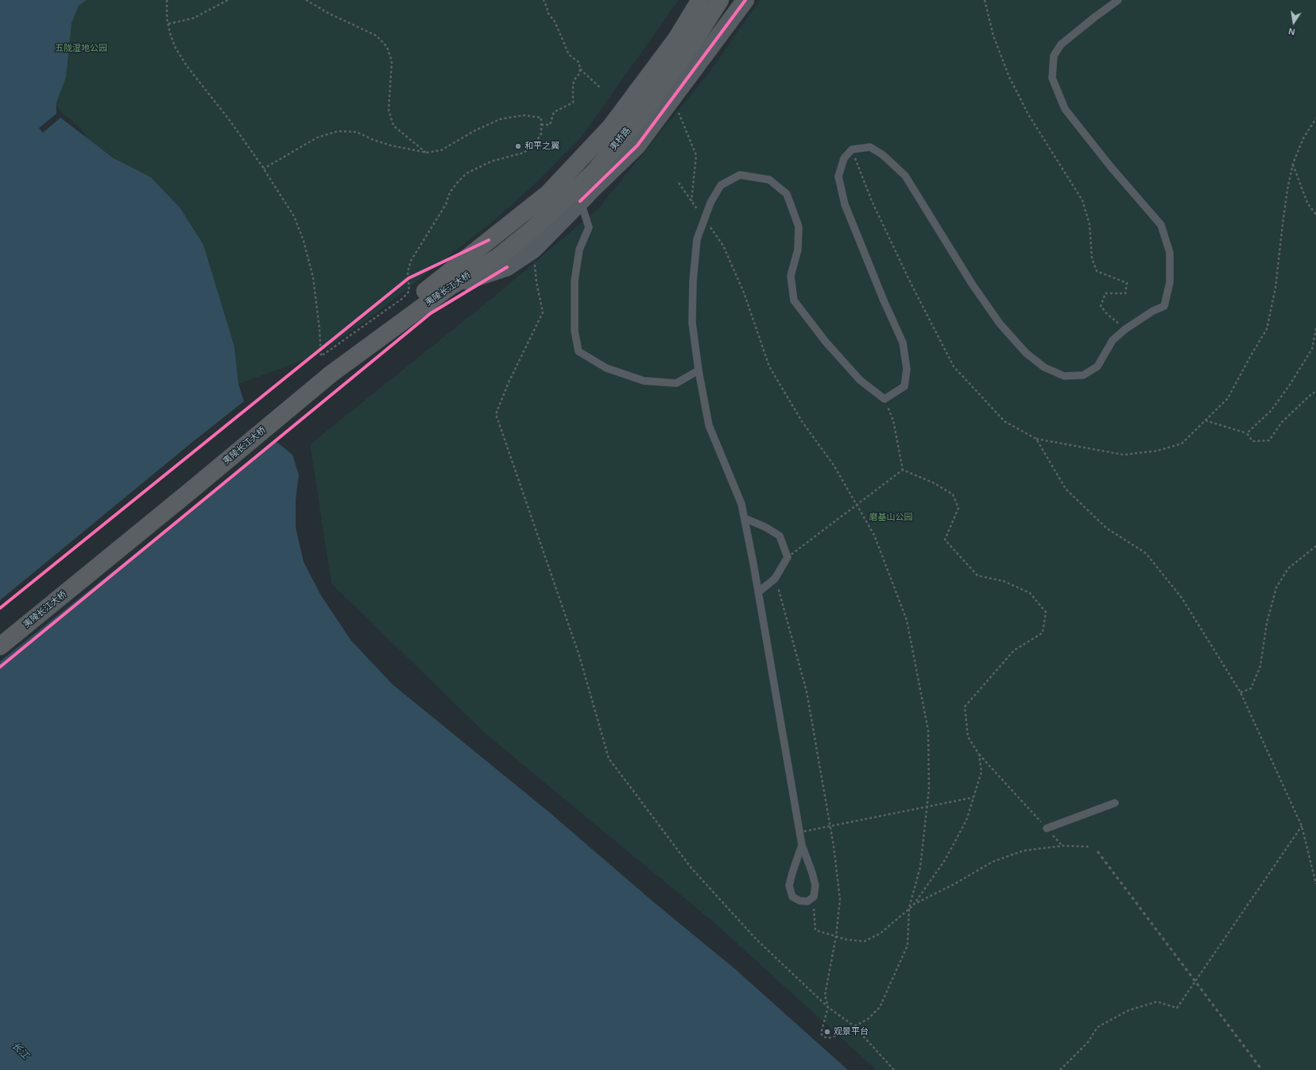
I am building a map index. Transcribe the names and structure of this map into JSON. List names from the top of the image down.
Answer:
{
  "streets": {
    "highway": ["夷桥路", "夷陵长江大桥"]
  },
  "crossings": [
    ["夷桥路", "夷陵长江大桥"]
  ],
  "water": ["长江"],
  "parks": ["五陇湿地公园", "磨基山公园"],
  "places": ["和平之翼", "观景平台"],
  "north": "bottom"
}
